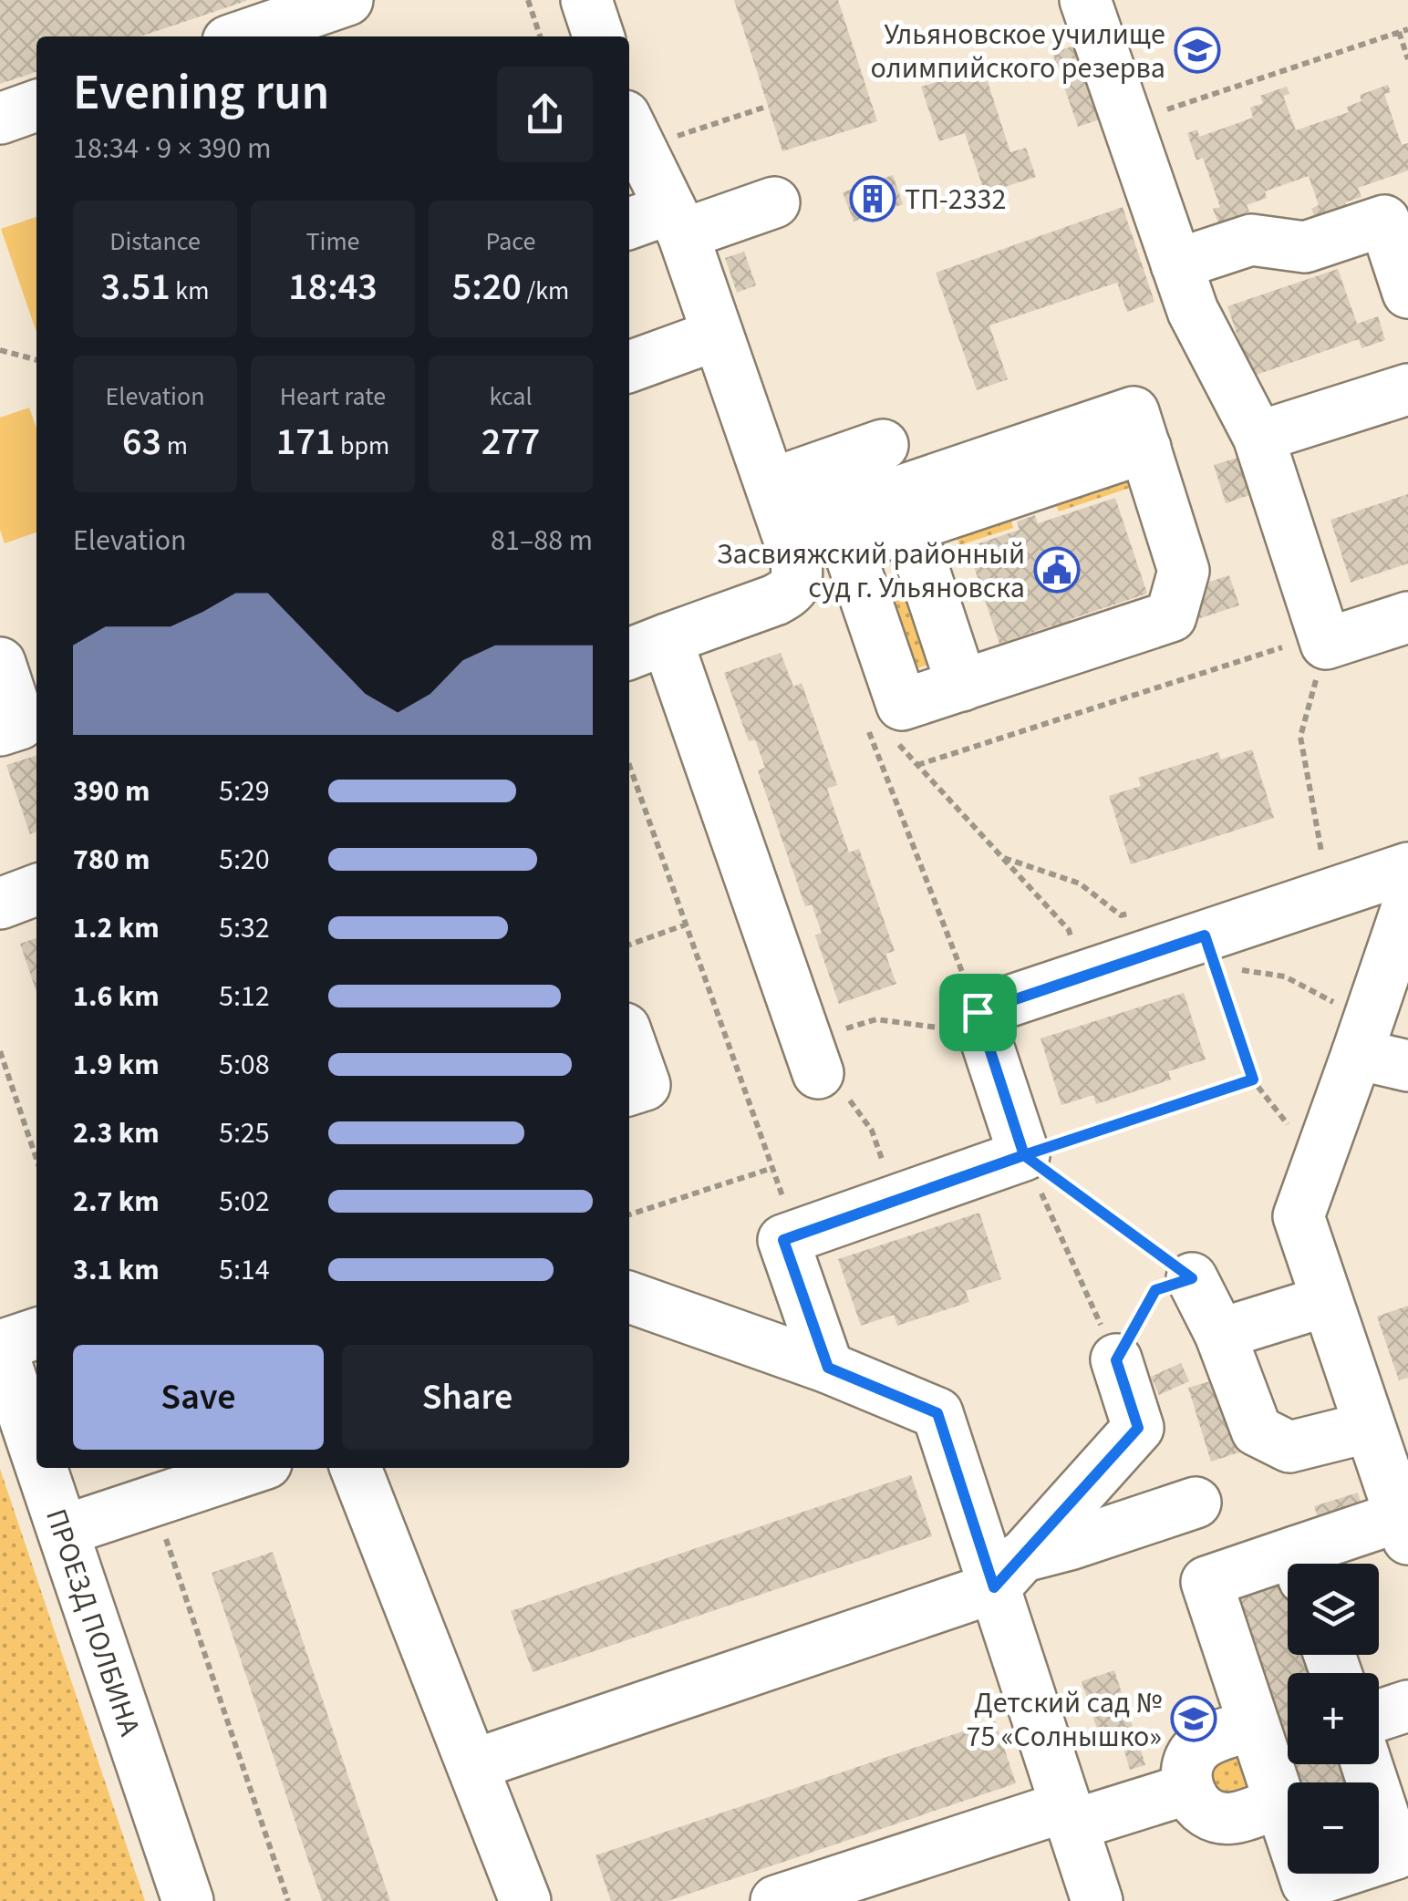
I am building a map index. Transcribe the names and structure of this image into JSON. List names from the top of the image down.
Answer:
{
  "streets": {
    "street": ["ПРОЕЗД ПОЛБИНА"]
  },
  "places": {
    "school or university": ["Ульяновское училище олимпийского резерва", "Детский сад № 75 «Солнышко»"],
    "building": ["ТП-2332"],
    "public building": ["Засвияжский районный суд г. Ульяновска"]
  },
  "page": {
    "heading": ["Evening run", "18:34 · 9 × 390 m"],
    "stats": [
      ["Distance", "3.51 km"],
      ["Time", "18:43"],
      ["Pace", "5:20 /km"],
      ["Elevation", "63 m"],
      ["Heart rate", "171 bpm"],
      ["kcal", "277"]
    ],
    "chart": ["Elevation", "81–88 m"],
    "list": [
      {
        "name": "390 m",
        "note": "5:29"
      },
      {
        "name": "780 m",
        "note": "5:20"
      },
      {
        "name": "1.2 km",
        "note": "5:32"
      },
      {
        "name": "1.6 km",
        "note": "5:12"
      },
      {
        "name": "1.9 km",
        "note": "5:08"
      },
      {
        "name": "2.3 km",
        "note": "5:25"
      },
      {
        "name": "2.7 km",
        "note": "5:02"
      },
      {
        "name": "3.1 km",
        "note": "5:14"
      }
    ],
    "buttons": ["Save", "Share"],
    "map_buttons": ["+", "−"]
  }
}
